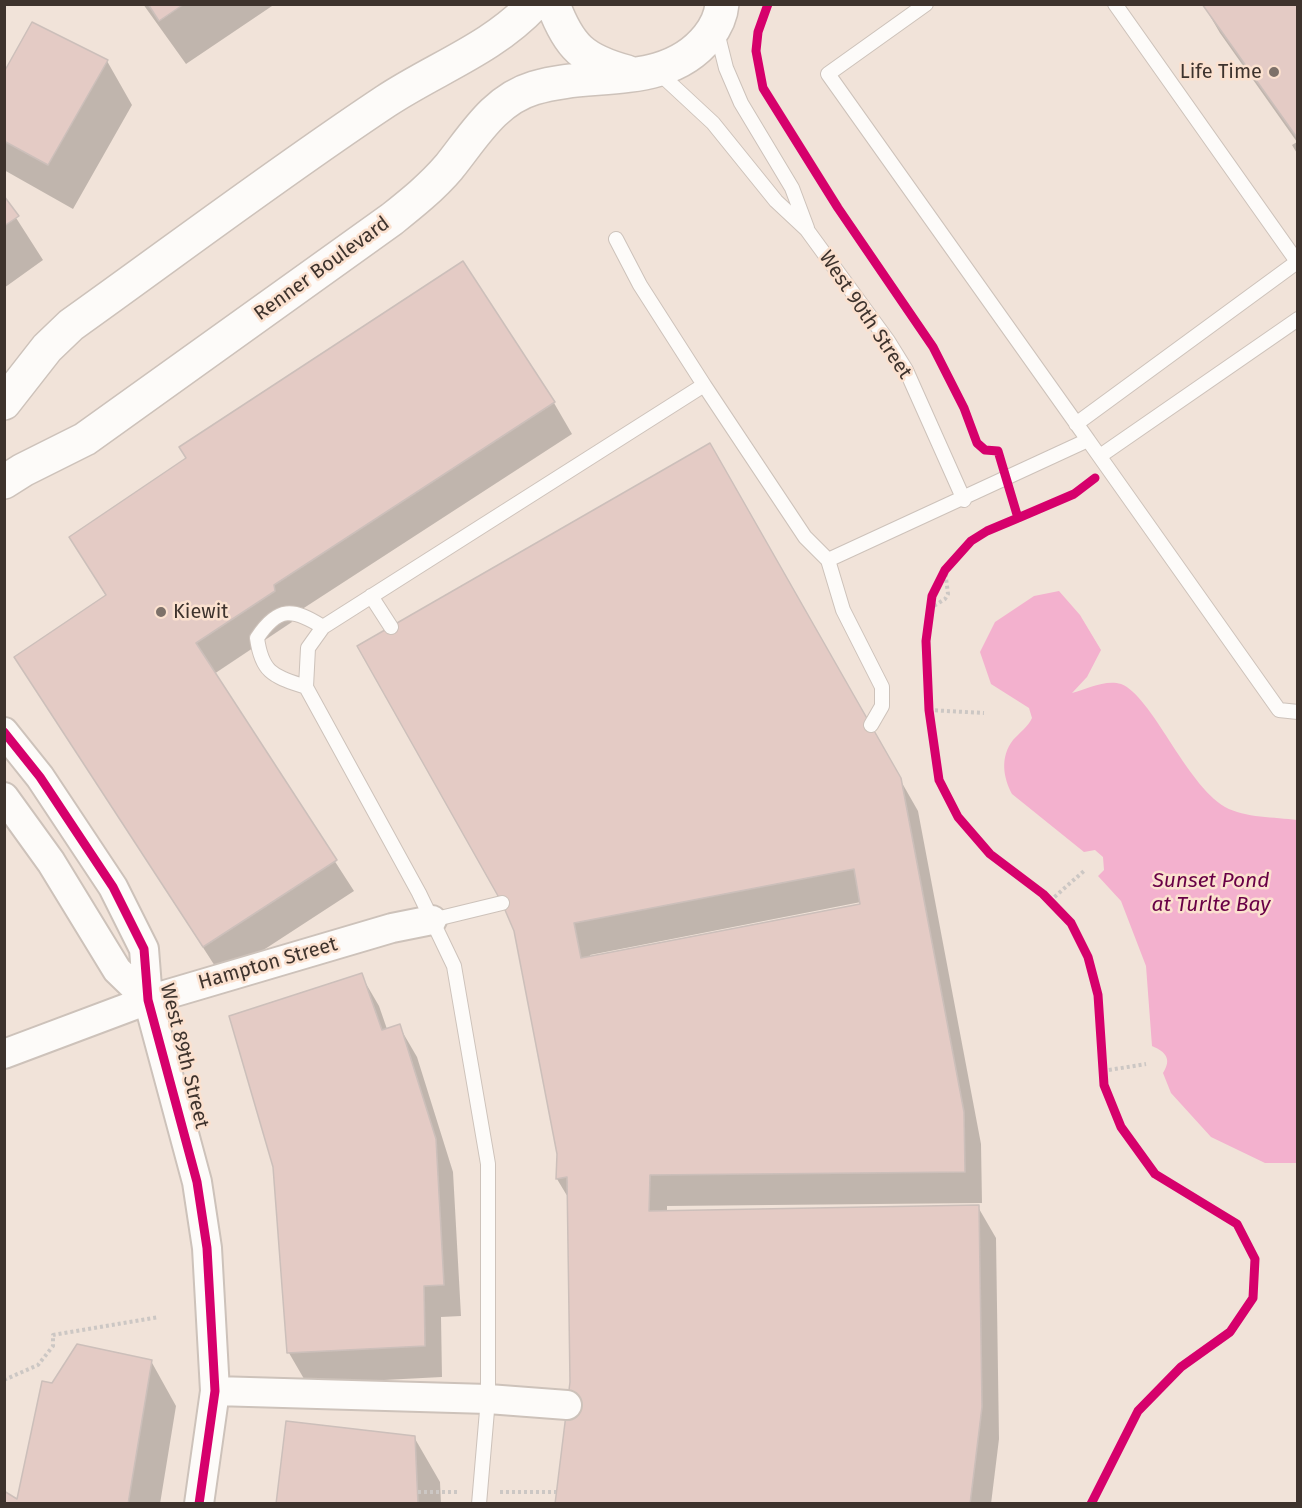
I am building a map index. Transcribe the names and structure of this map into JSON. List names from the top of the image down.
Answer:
{
  "streets": {
    "main road": ["Renner Boulevard"],
    "street": ["Hampton Street", "West 89th Street"],
    "lane": ["West 90th Street"]
  },
  "crossings": [
    ["Renner Boulevard", "West 90th Street"],
    ["Hampton Street", "West 89th Street"]
  ],
  "water": ["Sunset Pond at Turlte Bay"],
  "places": ["Life Time", "Kiewit"]
}
